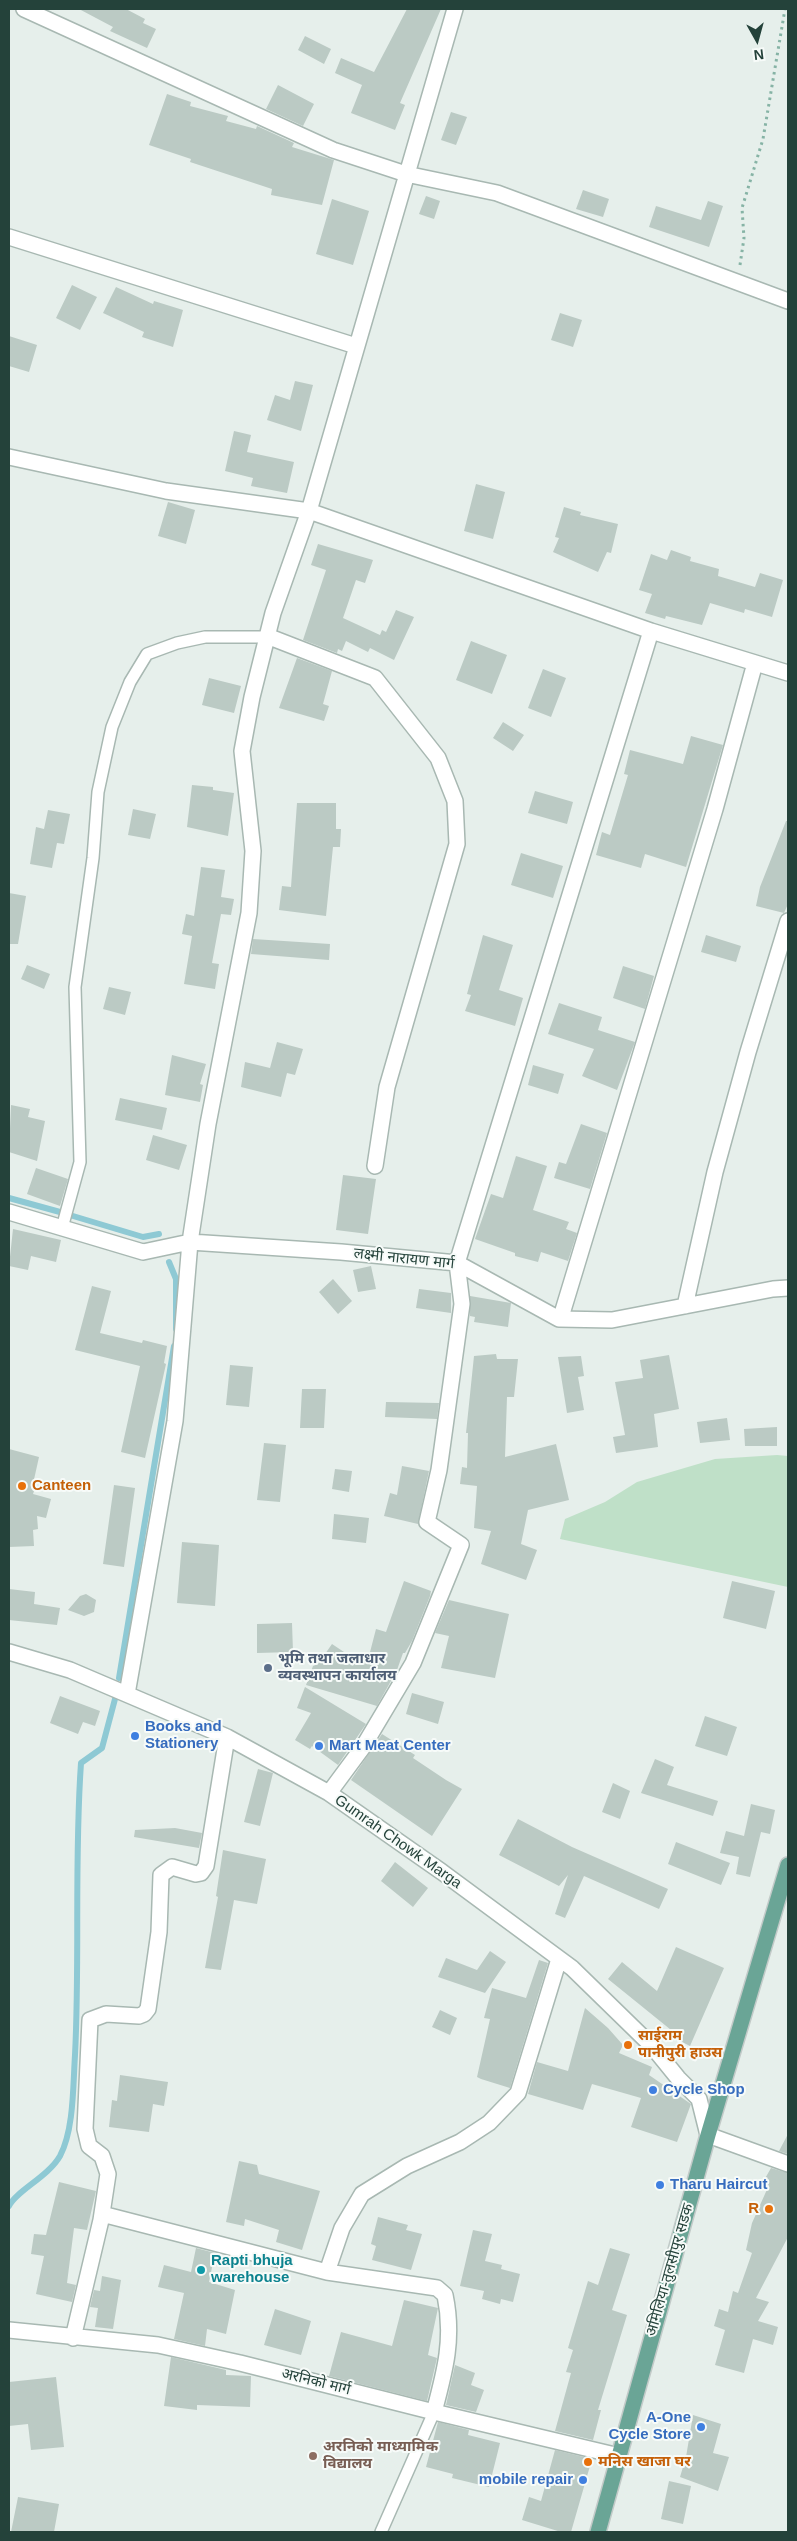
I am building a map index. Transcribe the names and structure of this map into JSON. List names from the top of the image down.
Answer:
{
  "streets": {
    "main road": ["अमिलिया-तुलसीपुर सडक"],
    "street": ["लक्ष्मी नारायण मार्ग", "Gumrah Chowk Marga", "अरनिको मार्ग"]
  },
  "crossings": [
    ["Gumrah Chowk Marga", "अमिलिया-तुलसीपुर सडक"],
    ["अमिलिया-तुलसीपुर सडक", "अरनिको मार्ग"]
  ],
  "places": [
    "Canteen",
    "भूमि तथा जलाधार व्यवस्थापन कार्यालय",
    "Books and Stationery",
    "Mart Meat Center",
    "साईराम पानीपुरी हाउस",
    "Cycle Shop",
    "Tharu Haircut",
    "R",
    "Rapti bhuja warehouse",
    "A-One Cycle Store",
    "अरनिको माध्यामिक विद्यालय",
    "मनिस खाजा घर",
    "mobile repair"
  ],
  "north": "bottom"
}
